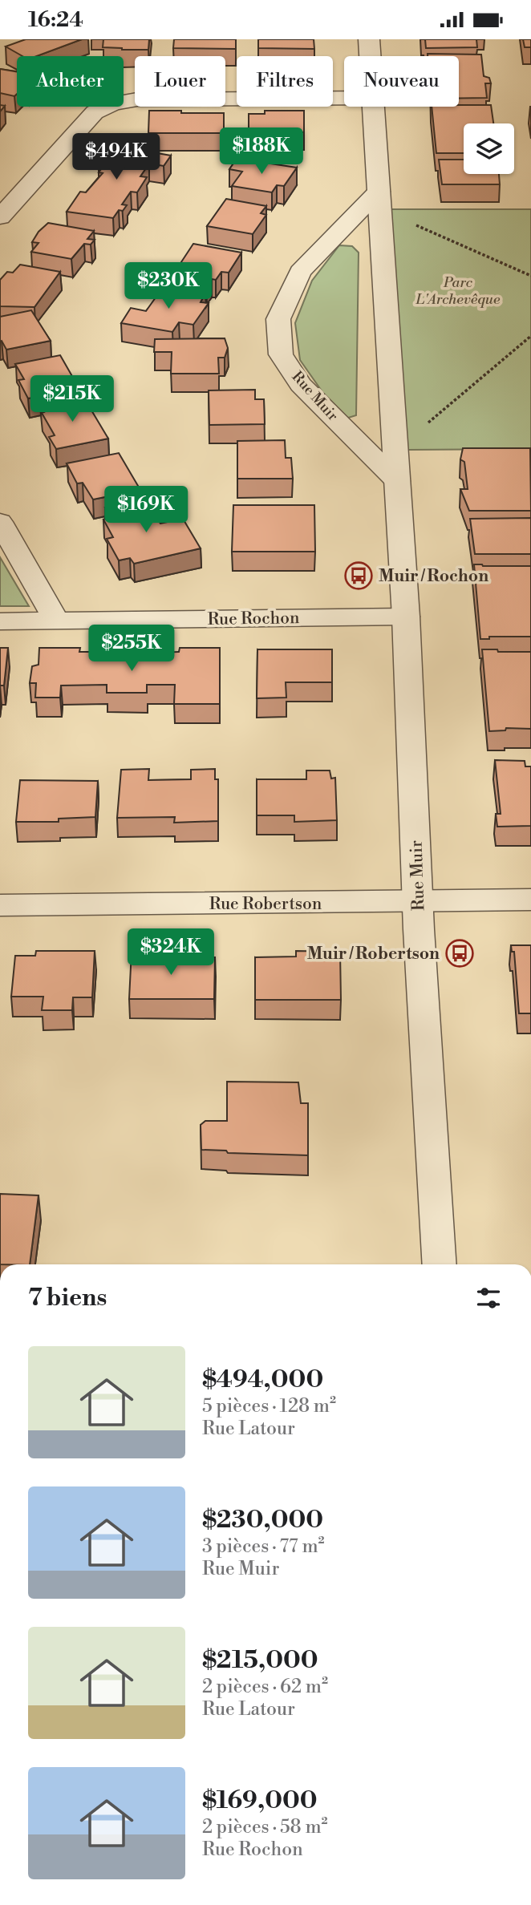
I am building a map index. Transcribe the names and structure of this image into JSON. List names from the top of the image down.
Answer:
{
  "streets": {
    "street": ["Rue Muir", "Rue Rochon", "Rue Robertson"]
  },
  "crossings": [
    ["Rue Muir", "Rue Rochon"],
    ["Rue Muir", "Rue Robertson"]
  ],
  "parks": ["Parc L'Archevêque"],
  "places": {
    "bus stop": ["Muir / Rochon", "Muir / Robertson"]
  },
  "page": {
    "status": "16:24",
    "chip": [
      "Acheter",
      "Louer",
      "Filtres",
      "Nouveau"
    ],
    "price": [
      "$188K",
      "$494K",
      "$230K",
      "$215K",
      "$169K",
      "$255K",
      "$324K"
    ],
    "heading": "7 biens",
    "list": [
      {
        "name": "$494,000",
        "note": "5 pièces · 128 m² · Rue Latour"
      },
      {
        "name": "$230,000",
        "note": "3 pièces · 77 m² · Rue Muir"
      },
      {
        "name": "$215,000",
        "note": "2 pièces · 62 m² · Rue Latour"
      },
      {
        "name": "$169,000",
        "note": "2 pièces · 58 m² · Rue Rochon"
      }
    ]
  }
}
